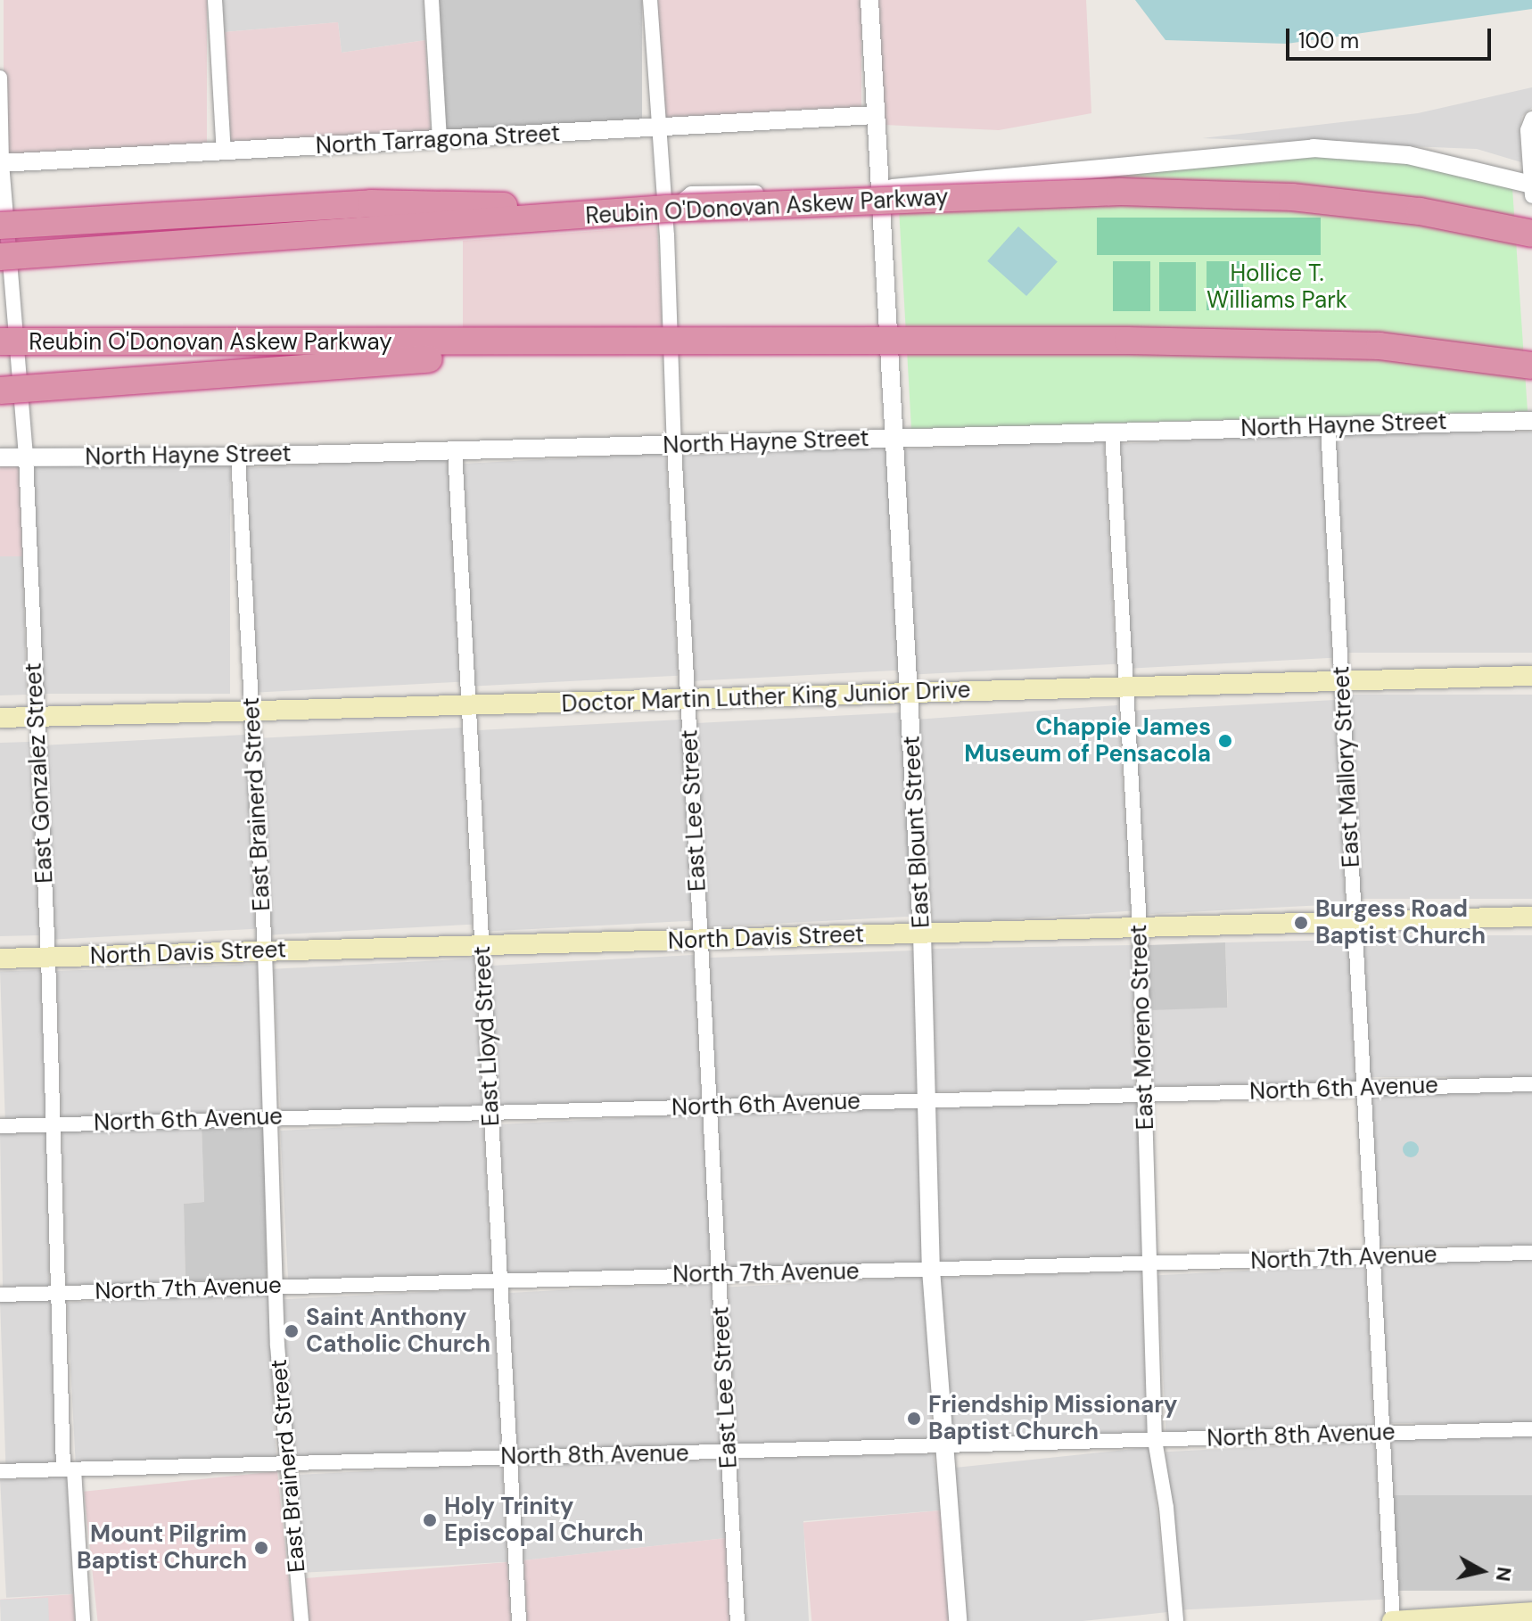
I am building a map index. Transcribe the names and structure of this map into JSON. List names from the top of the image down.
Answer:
{
  "streets": {
    "highway": ["Reubin O'Donovan Askew Parkway"],
    "main road": ["Doctor Martin Luther King Junior Drive", "North Davis Street"],
    "street": [
      "North Tarragona Street",
      "North Hayne Street",
      "East Mallory Street",
      "East Gonzalez Street",
      "East Brainerd Street",
      "East Lee Street",
      "East Blount Street",
      "East Moreno Street",
      "East Lloyd Street",
      "North 6th Avenue",
      "North 7th Avenue",
      "North 8th Avenue"
    ]
  },
  "crossings": [
    ["North Tarragona Street", "East Gonzalez Street"],
    ["North Tarragona Street", "East Lee Street"],
    ["North Tarragona Street", "East Blount Street"],
    ["Reubin O'Donovan Askew Parkway", "East Lee Street"],
    ["North Hayne Street", "East Mallory Street"],
    ["North Hayne Street", "East Gonzalez Street"],
    ["North Hayne Street", "East Brainerd Street"],
    ["North Hayne Street", "East Lee Street"],
    ["North Hayne Street", "East Blount Street"],
    ["North Hayne Street", "East Moreno Street"],
    ["North Hayne Street", "East Lloyd Street"],
    ["Doctor Martin Luther King Junior Drive", "East Mallory Street"],
    ["Doctor Martin Luther King Junior Drive", "East Gonzalez Street"],
    ["Doctor Martin Luther King Junior Drive", "East Brainerd Street"],
    ["Doctor Martin Luther King Junior Drive", "East Lee Street"],
    ["Doctor Martin Luther King Junior Drive", "East Blount Street"],
    ["Doctor Martin Luther King Junior Drive", "East Moreno Street"],
    ["Doctor Martin Luther King Junior Drive", "East Lloyd Street"],
    ["East Mallory Street", "North Davis Street"],
    ["East Mallory Street", "North 6th Avenue"],
    ["East Mallory Street", "North 7th Avenue"],
    ["East Mallory Street", "North 8th Avenue"],
    ["East Gonzalez Street", "North Davis Street"],
    ["East Gonzalez Street", "North 6th Avenue"],
    ["East Gonzalez Street", "North 7th Avenue"],
    ["East Gonzalez Street", "North 8th Avenue"],
    ["East Brainerd Street", "North Davis Street"],
    ["East Brainerd Street", "North 6th Avenue"],
    ["East Brainerd Street", "North 7th Avenue"],
    ["East Brainerd Street", "North 8th Avenue"],
    ["East Lee Street", "North Davis Street"],
    ["East Lee Street", "North 6th Avenue"],
    ["East Lee Street", "North 7th Avenue"],
    ["East Lee Street", "North 8th Avenue"],
    ["East Blount Street", "North Davis Street"],
    ["East Blount Street", "North 6th Avenue"],
    ["East Blount Street", "North 7th Avenue"],
    ["East Blount Street", "North 8th Avenue"],
    ["North Davis Street", "East Moreno Street"],
    ["North Davis Street", "East Lloyd Street"],
    ["East Moreno Street", "North 6th Avenue"],
    ["East Moreno Street", "North 7th Avenue"],
    ["East Moreno Street", "North 8th Avenue"],
    ["East Lloyd Street", "North 6th Avenue"],
    ["East Lloyd Street", "North 7th Avenue"],
    ["East Lloyd Street", "North 8th Avenue"]
  ],
  "parks": ["Hollice T. Williams Park"],
  "places": [
    "Chappie James Museum of Pensacola",
    "Burgess Road Baptist Church",
    "Saint Anthony Catholic Church",
    "Friendship Missionary Baptist Church",
    "Holy Trinity Episcopal Church",
    "Mount Pilgrim Baptist Church"
  ],
  "scale_bar": "100 m",
  "north": "right"
}
